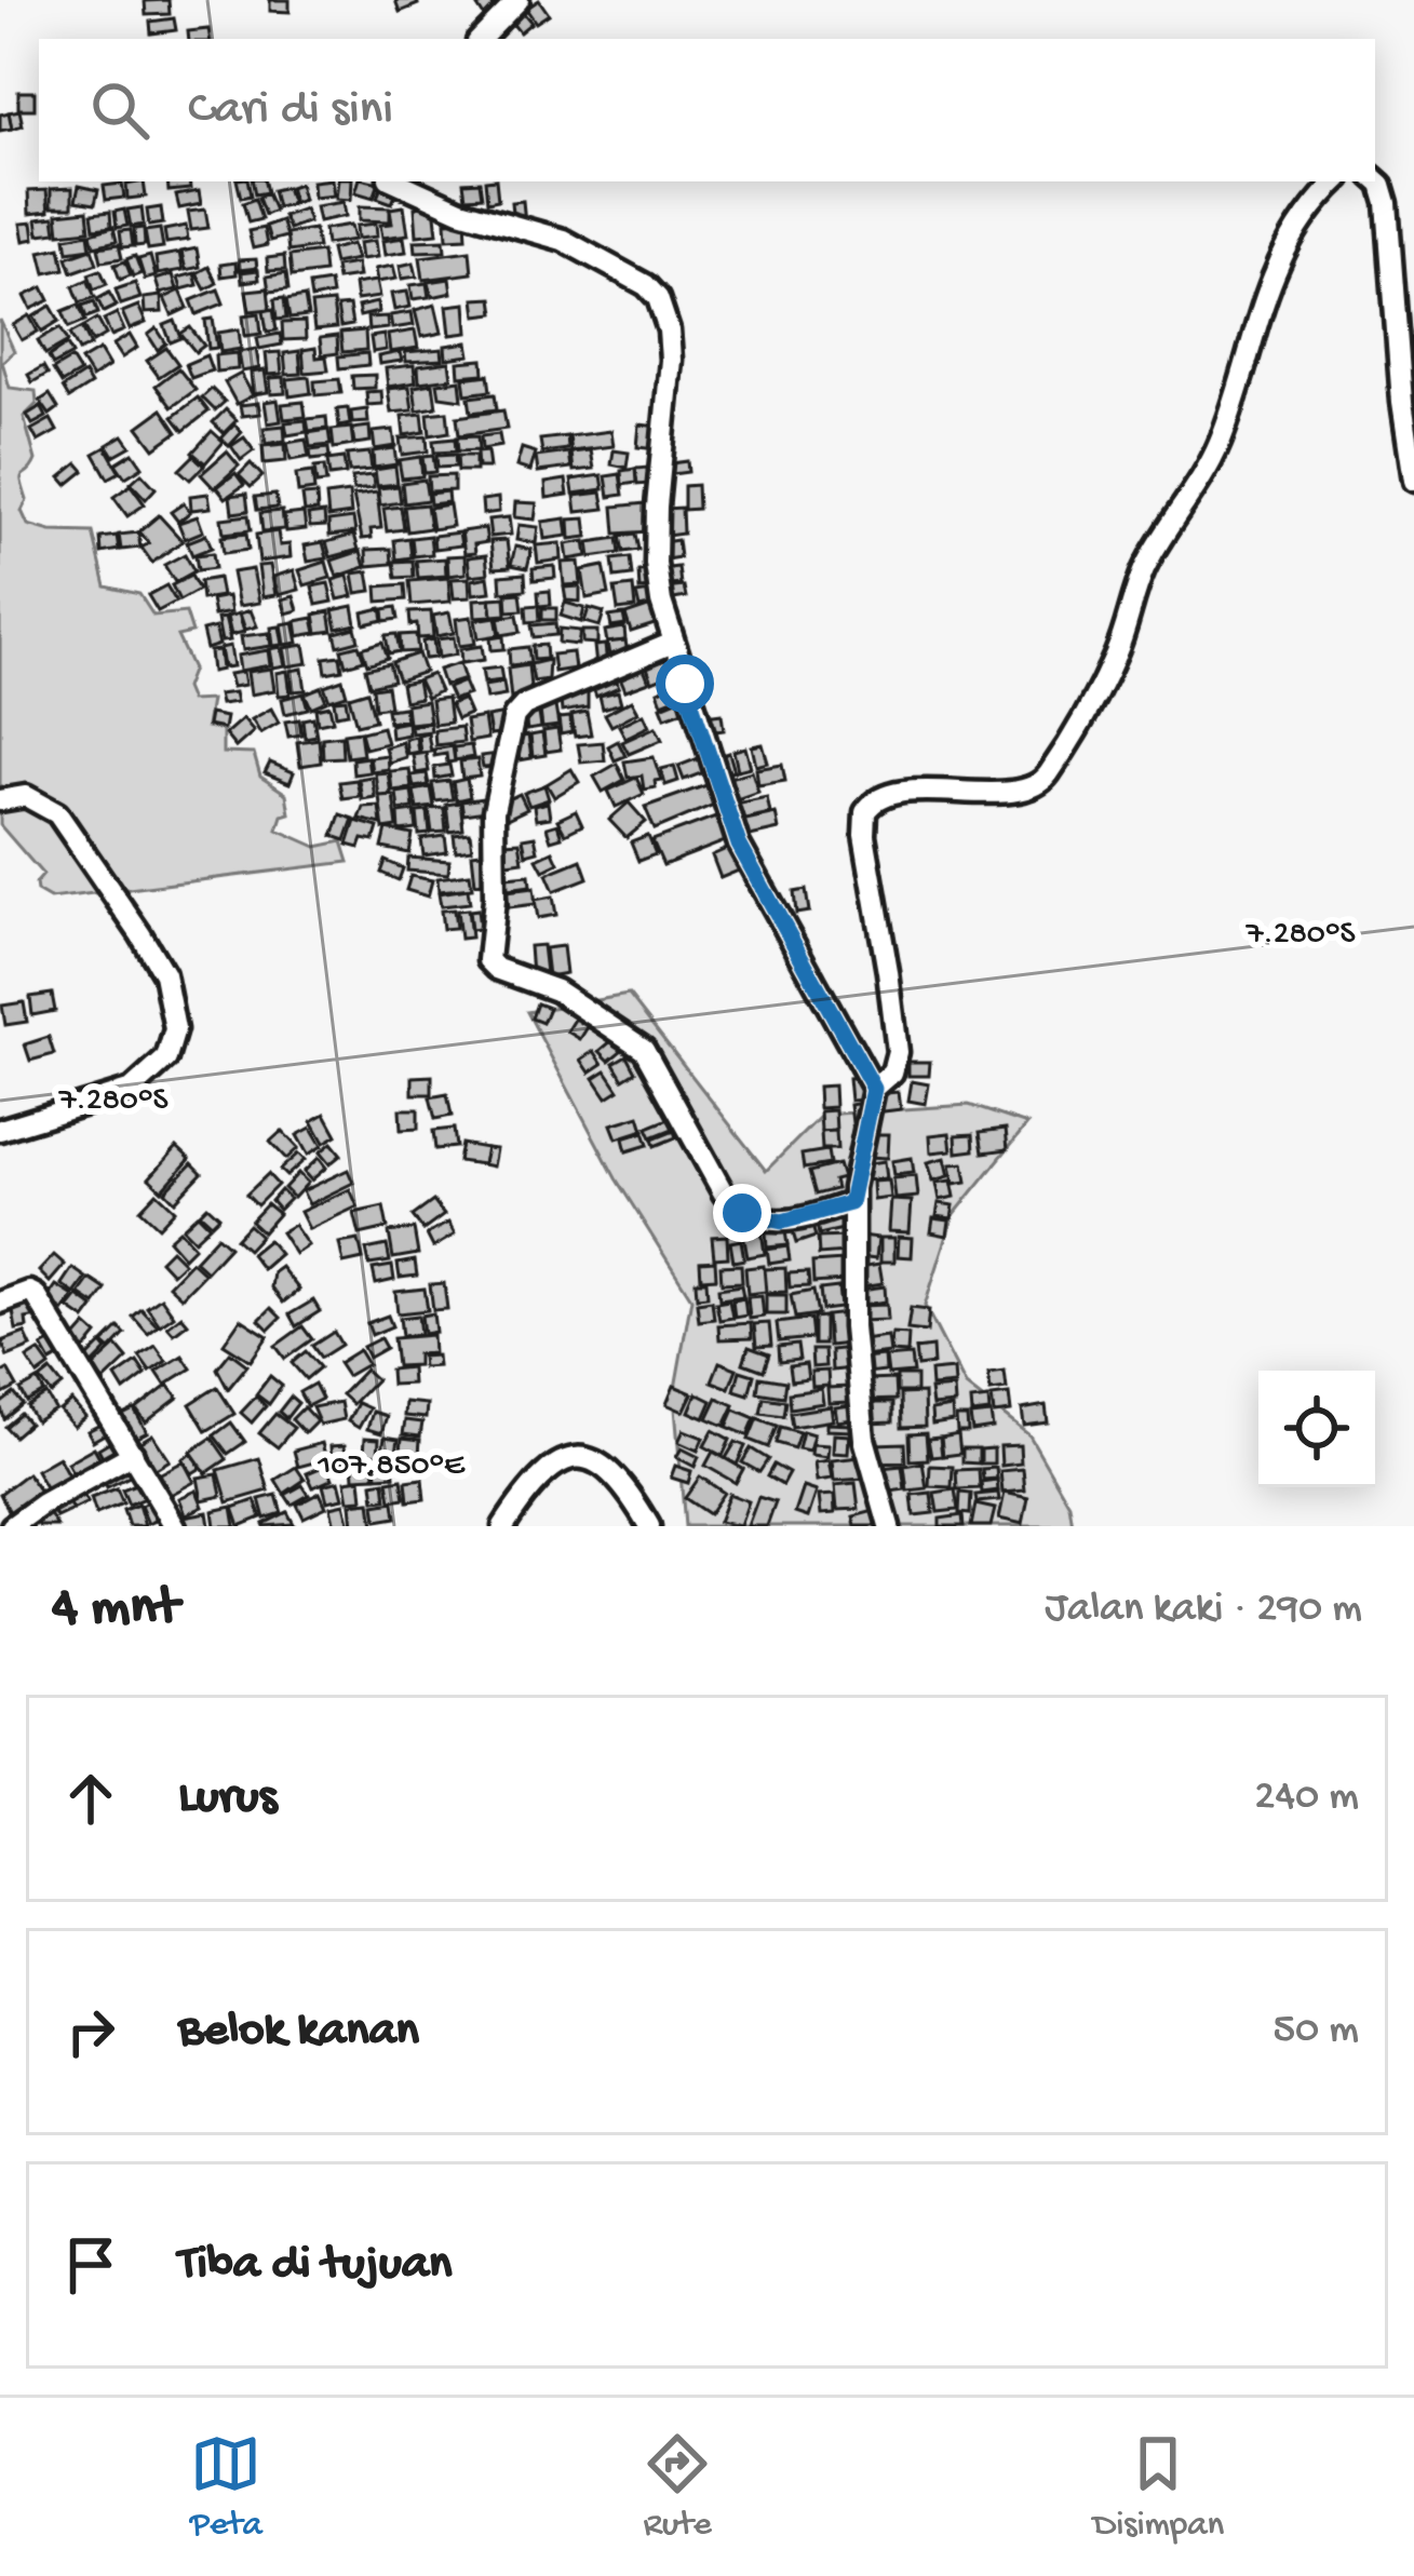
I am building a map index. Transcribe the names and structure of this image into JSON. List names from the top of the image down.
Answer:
{
  "page": {
    "search": "Cari di sini",
    "heading": ["4 mnt", "Jalan kaki · 290 m"],
    "list": [
      ["Lurus", "240 m"],
      ["Belok kanan", "50 m"],
      "Tiba di tujuan"
    ],
    "nav": ["Peta", "Rute", "Disimpan"]
  },
  "coordinates": ["7.280°S", "107.850°E"]
}
